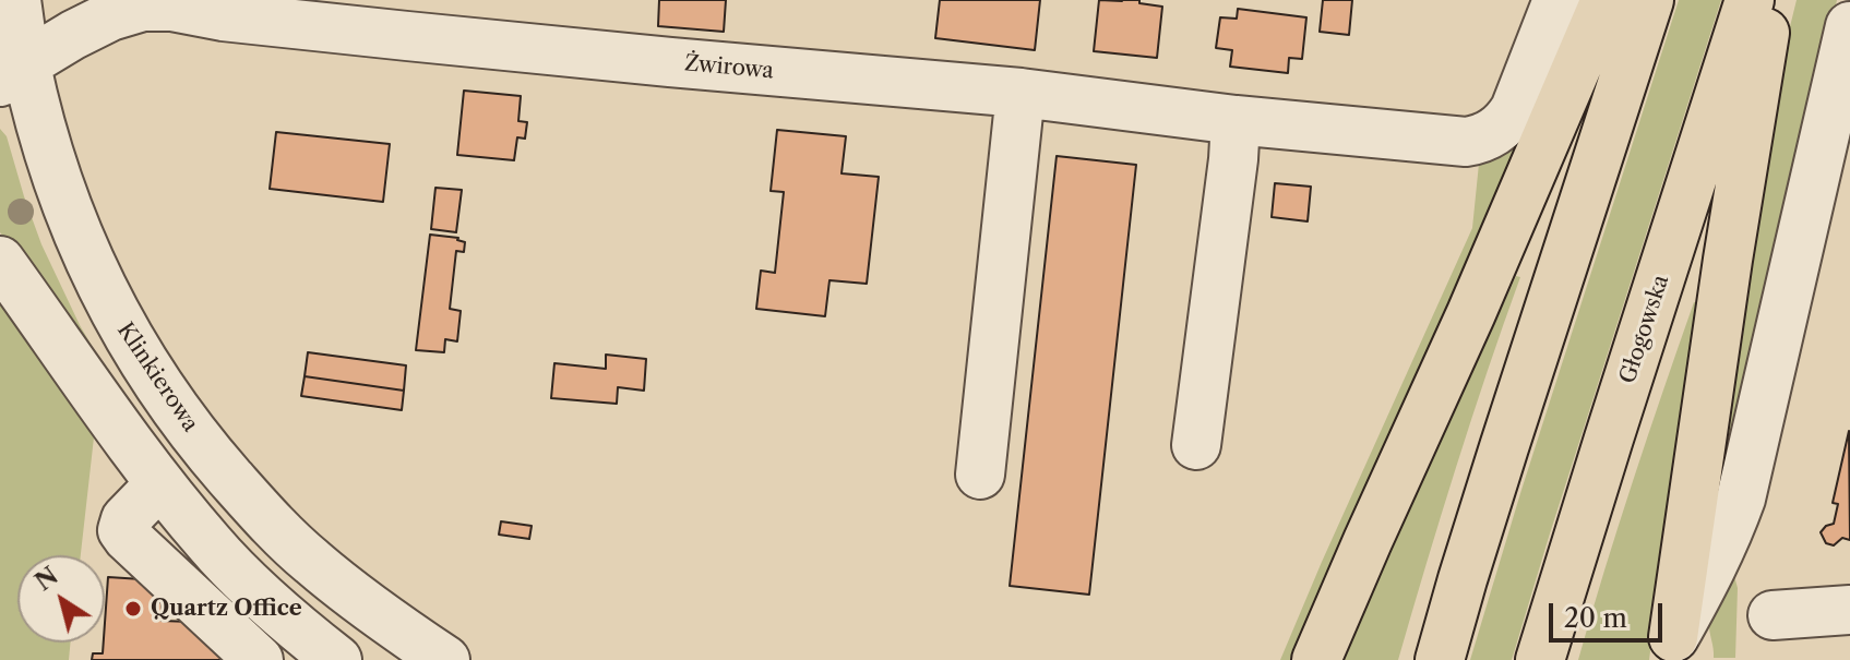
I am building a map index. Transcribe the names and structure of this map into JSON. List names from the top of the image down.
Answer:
{
  "streets": {
    "main road": ["Głogowska"],
    "street": ["Żwirowa", "Klinkierowa"]
  },
  "crossings": [
    ["Żwirowa", "Klinkierowa"]
  ],
  "places": ["Quartz Office"],
  "scale_bar": "20 m",
  "north": "top left"
}
